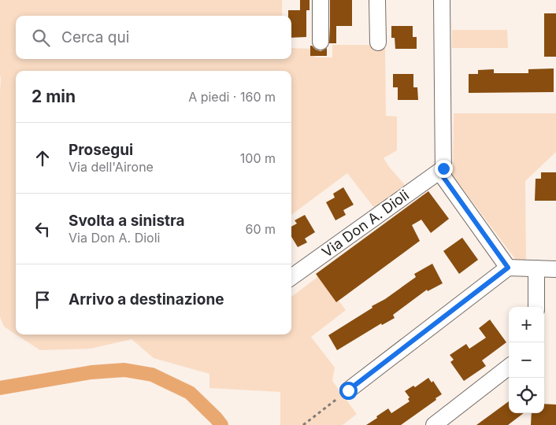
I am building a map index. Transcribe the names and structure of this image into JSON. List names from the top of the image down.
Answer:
{
  "streets": {
    "street": ["Via Don A. Dioli"]
  },
  "page": {
    "search": "Cerca qui",
    "heading": ["2 min", "A piedi · 160 m"],
    "list": [
      ["Prosegui", "Via dell'Airone", "100 m"],
      ["Svolta a sinistra", "Via Don A. Dioli", "60 m"],
      "Arrivo a destinazione"
    ],
    "map_buttons": ["+", "−"]
  }
}
